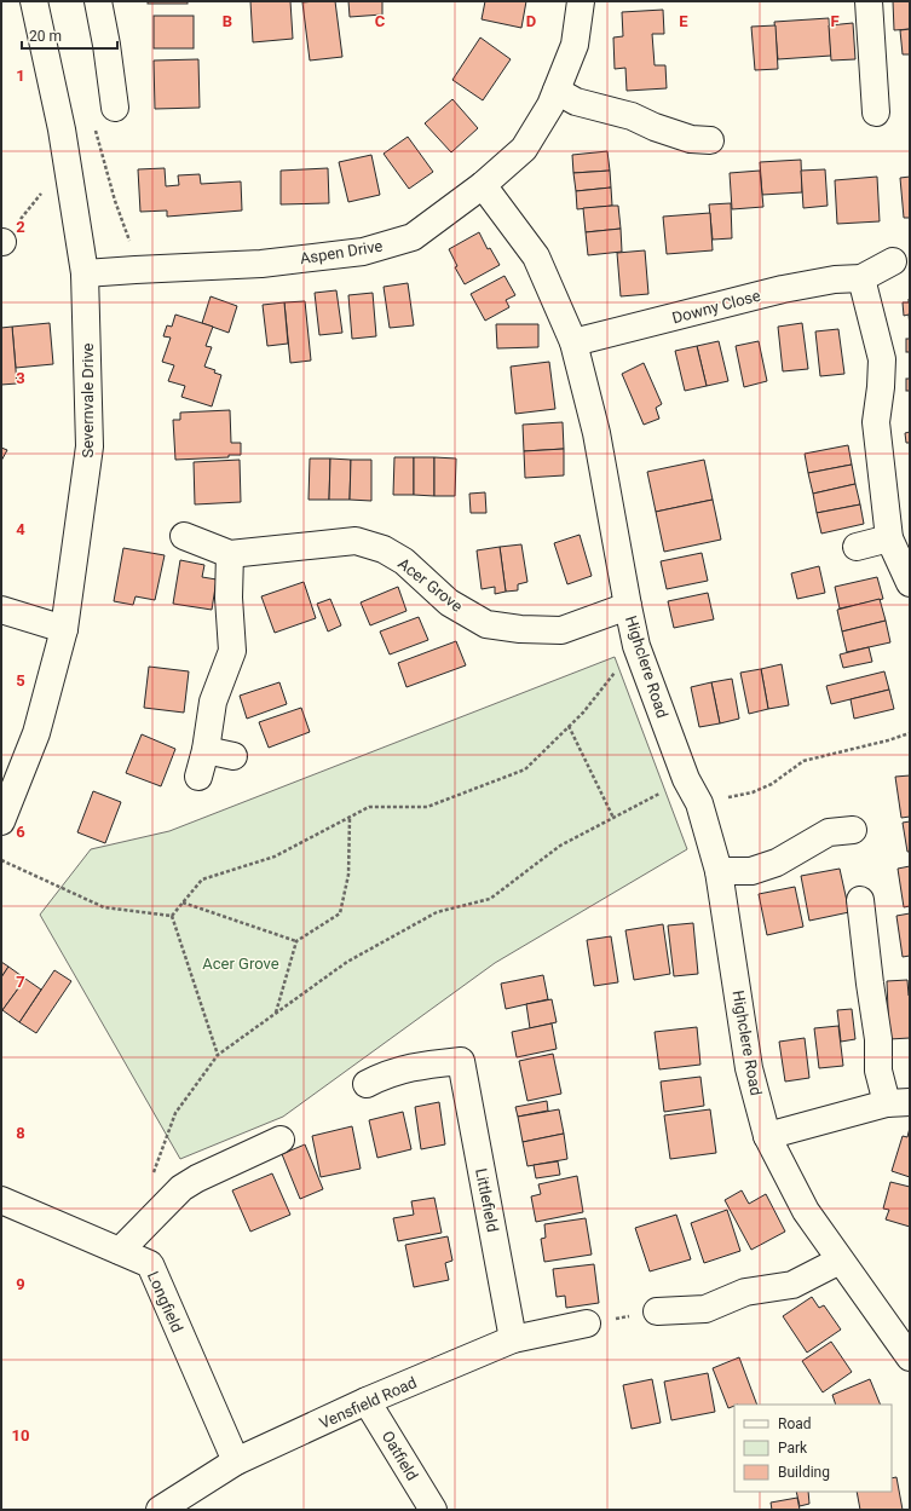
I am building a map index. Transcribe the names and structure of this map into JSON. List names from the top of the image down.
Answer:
{
  "streets": {
    "street": [
      "Aspen Drive",
      "Downy Close",
      "Severnvale Drive",
      "Acer Grove",
      "Highclere Road",
      "Littlefield",
      "Longfield",
      "Vensfield Road",
      "Oatfield"
    ]
  },
  "crossings": [
    ["Aspen Drive", "Severnvale Drive"],
    ["Aspen Drive", "Highclere Road"],
    ["Downy Close", "Highclere Road"],
    ["Acer Grove", "Highclere Road"],
    ["Littlefield", "Vensfield Road"],
    ["Longfield", "Vensfield Road"],
    ["Vensfield Road", "Oatfield"]
  ],
  "parks": ["Acer Grove"],
  "legend": ["Road", "Park", "Building"],
  "scale_bar": "20 m",
  "grid": {
    "columns": [
      "B",
      "C",
      "D",
      "E",
      "F"
    ],
    "rows": [
      "1",
      "2",
      "3",
      "4",
      "5",
      "6",
      "7",
      "8",
      "9",
      "10"
    ]
  }
}
